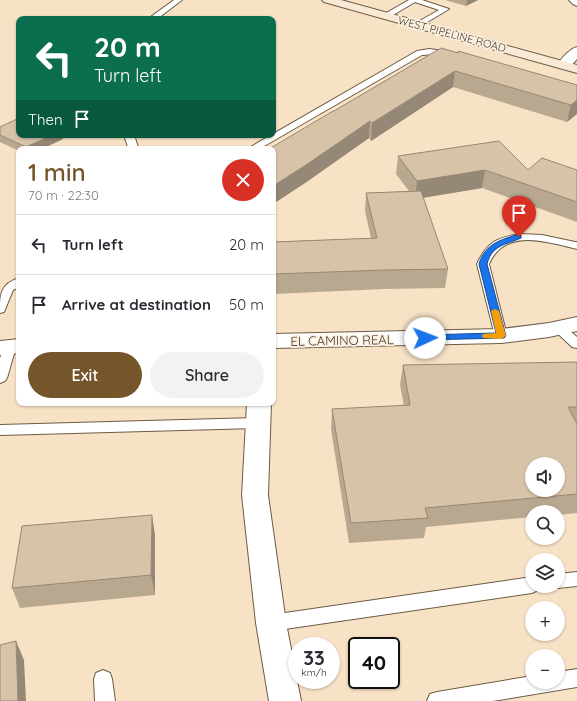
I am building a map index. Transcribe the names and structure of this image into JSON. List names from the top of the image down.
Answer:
{
  "streets": {
    "main road": ["WEST PIPELINE ROAD"],
    "street": ["EL CAMINO REAL"]
  },
  "page": {
    "turn": ["20 m", "Turn left"],
    "then": "Then",
    "heading": ["1 min", "70 m · 22:30"],
    "list": [
      {
        "name": "Turn left",
        "value": "20 m"
      },
      {
        "name": "Arrive at destination",
        "value": "50 m"
      }
    ],
    "buttons": ["Exit", "Share"],
    "map_buttons": ["+", "−"],
    "speed": "33 km/h",
    "limit": "40"
  }
}
